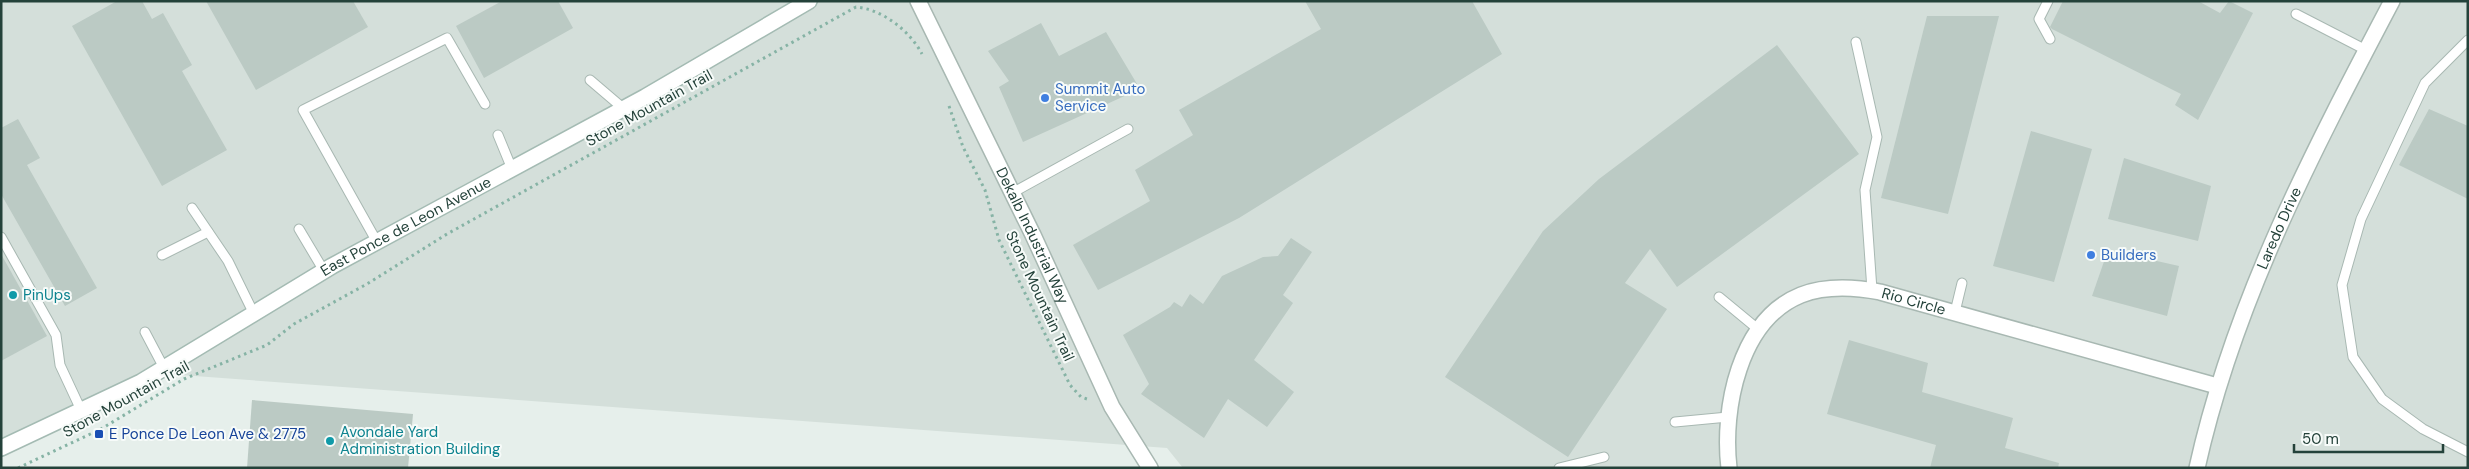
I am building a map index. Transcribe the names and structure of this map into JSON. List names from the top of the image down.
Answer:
{
  "streets": {
    "street": [
      "East Ponce de Leon Avenue",
      "Laredo Drive",
      "Dekalb Industrial Way",
      "Rio Circle"
    ],
    "path": ["Stone Mountain Trail"]
  },
  "crossings": [
    ["Stone Mountain Trail", "Dekalb Industrial Way"],
    ["Laredo Drive", "Rio Circle"]
  ],
  "places": {
    "other": [
      "Summit Auto Service",
      "Builders",
      "PinUps",
      "Avondale Yard Administration Building"
    ],
    "transit": ["E Ponce De Leon Ave & 2775"]
  },
  "scale_bar": "50 m"
}
